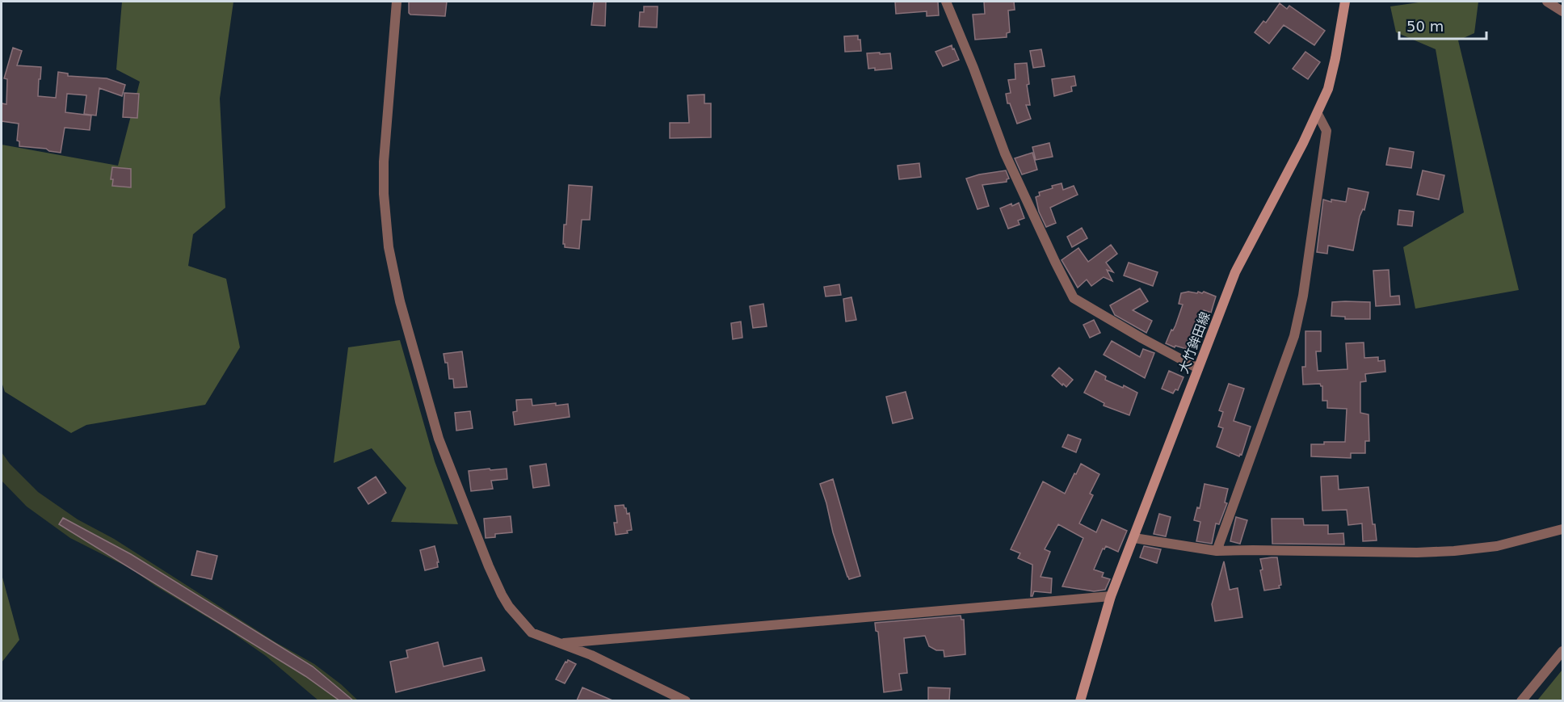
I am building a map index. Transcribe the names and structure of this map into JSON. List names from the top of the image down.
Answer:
{
  "streets": {
    "main road": ["大竹鉾田線"]
  },
  "scale_bar": "50 m"
}
